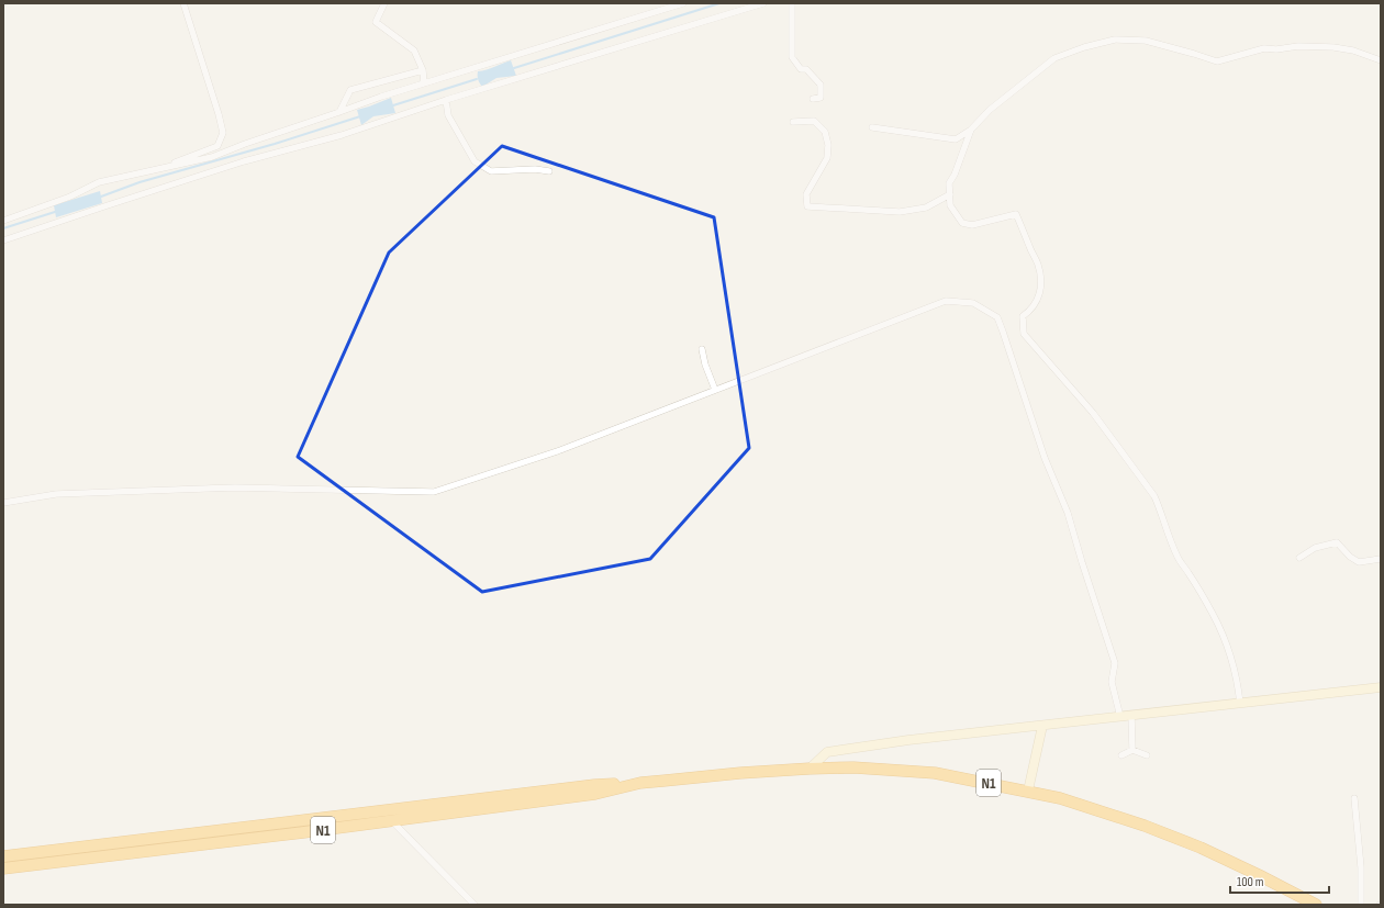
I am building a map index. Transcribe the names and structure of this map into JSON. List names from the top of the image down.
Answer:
{
  "streets": {
    "highway": ["N1"]
  },
  "scale_bar": "100 m"
}
